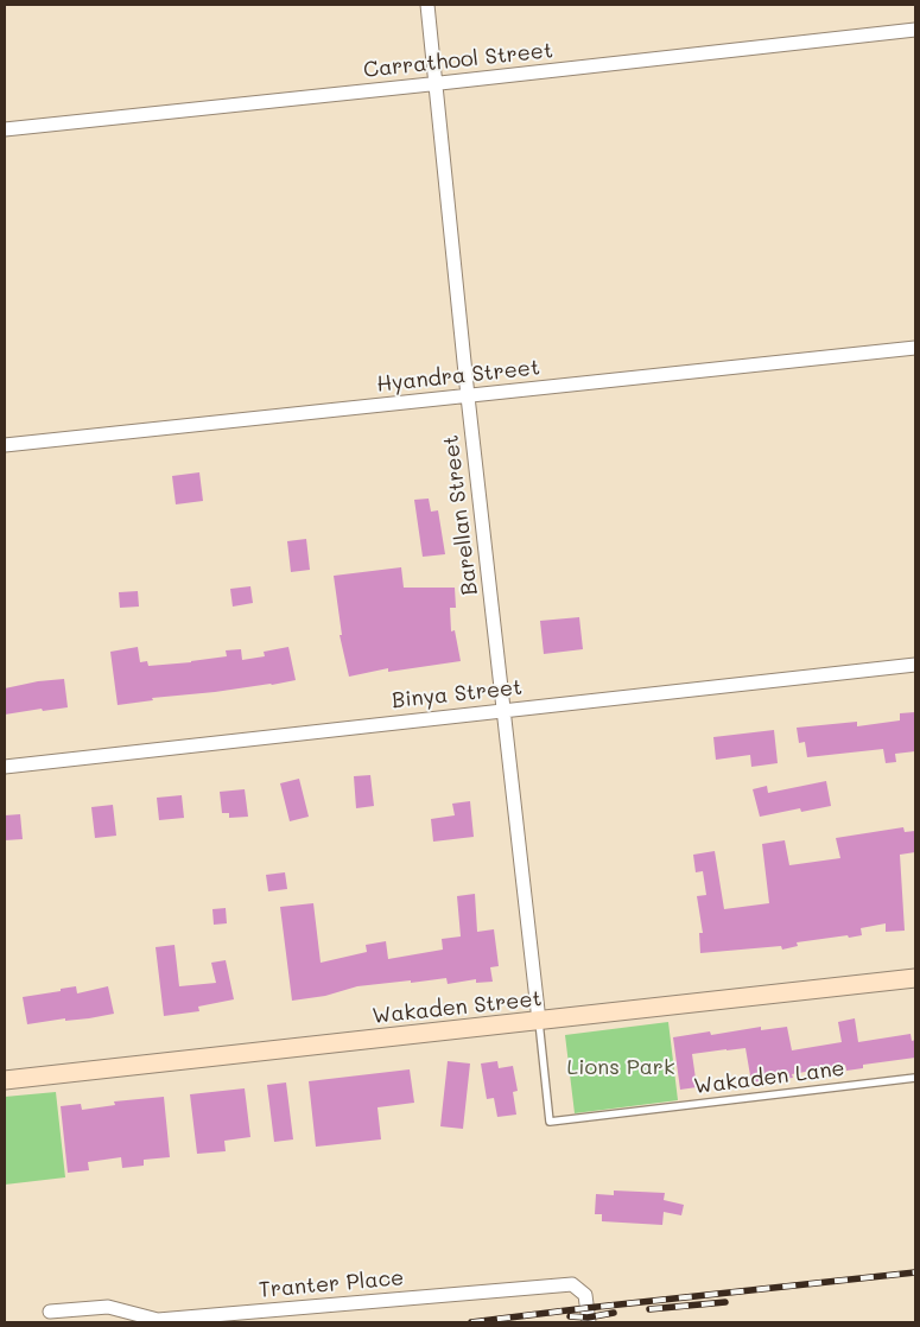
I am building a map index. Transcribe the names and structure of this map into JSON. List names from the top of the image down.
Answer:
{
  "streets": {
    "street": [
      "Carrathool Street",
      "Hyandra Street",
      "Barellan Street",
      "Binya Street",
      "Wakaden Street",
      "Tranter Place"
    ],
    "lane": ["Wakaden Lane"]
  },
  "crossings": [
    ["Carrathool Street", "Barellan Street"],
    ["Hyandra Street", "Barellan Street"],
    ["Barellan Street", "Binya Street"],
    ["Barellan Street", "Wakaden Street"],
    ["Barellan Street", "Wakaden Lane"],
    ["Wakaden Street", "Wakaden Lane"]
  ],
  "parks": ["Lions Park"]
}
